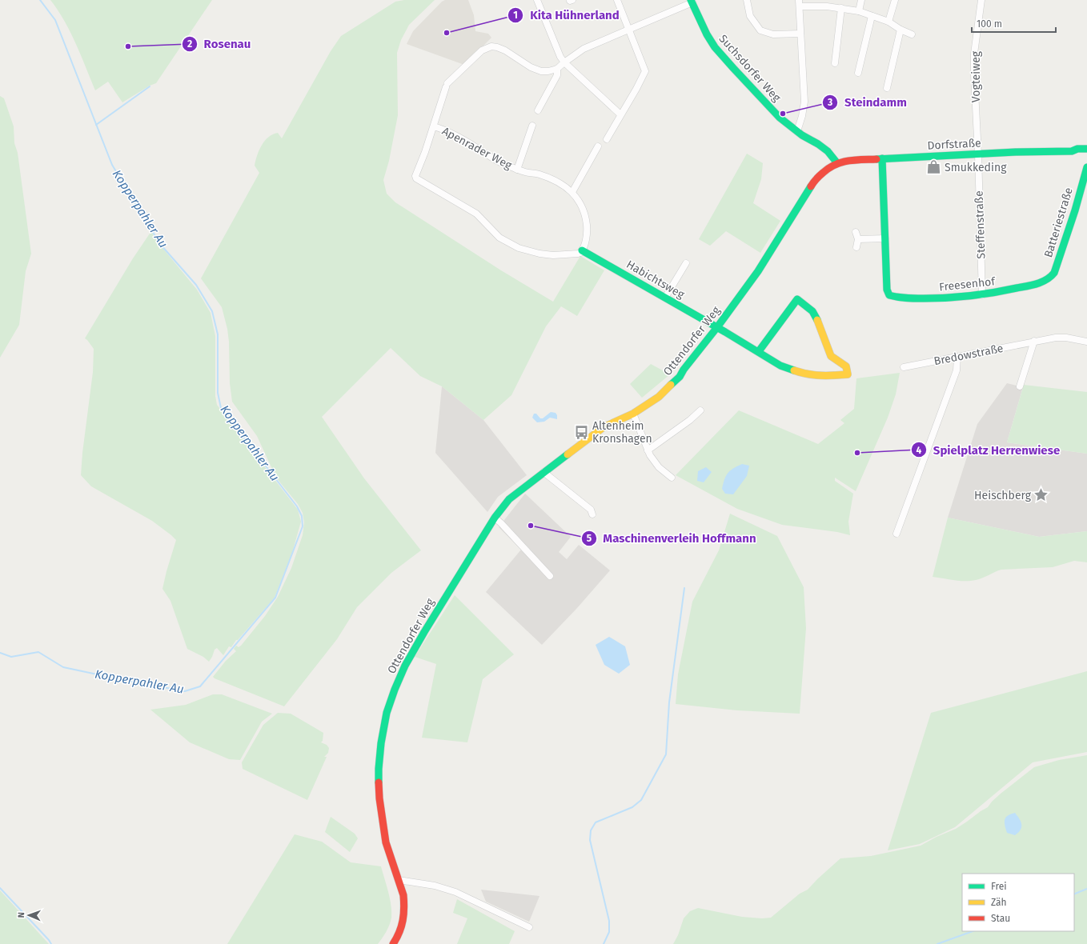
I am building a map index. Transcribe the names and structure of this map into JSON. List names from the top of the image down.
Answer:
{
  "streets": {
    "main road": [
      "Suchsdorfer Weg",
      "Dorfstraße",
      "Batteriestraße",
      "Habichtsweg",
      "Freesenhof",
      "Ottendorfer Weg"
    ],
    "street": [
      "Vogteiweg",
      "Apenrader Weg",
      "Steffenstraße",
      "Bredowstraße"
    ]
  },
  "crossings": [
    ["Suchsdorfer Weg", "Dorfstraße"],
    ["Suchsdorfer Weg", "Ottendorfer Weg"],
    ["Vogteiweg", "Dorfstraße"],
    ["Vogteiweg", "Steffenstraße"],
    ["Dorfstraße", "Steffenstraße"],
    ["Dorfstraße", "Ottendorfer Weg"],
    ["Apenrader Weg", "Habichtsweg"],
    ["Batteriestraße", "Freesenhof"],
    ["Steffenstraße", "Freesenhof"],
    ["Habichtsweg", "Ottendorfer Weg"]
  ],
  "water": ["Kopperpahler Au"],
  "places": {
    "other": [
      "Kita Hühnerland",
      "Rosenau",
      "Steindamm",
      "Spielplatz Herrenwiese",
      "Maschinenverleih Hoffmann"
    ],
    "shop": ["Smukkeding"],
    "bus stop": ["Altenheim Kronshagen"],
    "place": ["Heischberg"]
  },
  "legend": ["Frei", "Zäh", "Stau"],
  "scale_bar": "100 m",
  "north": "left"
}
